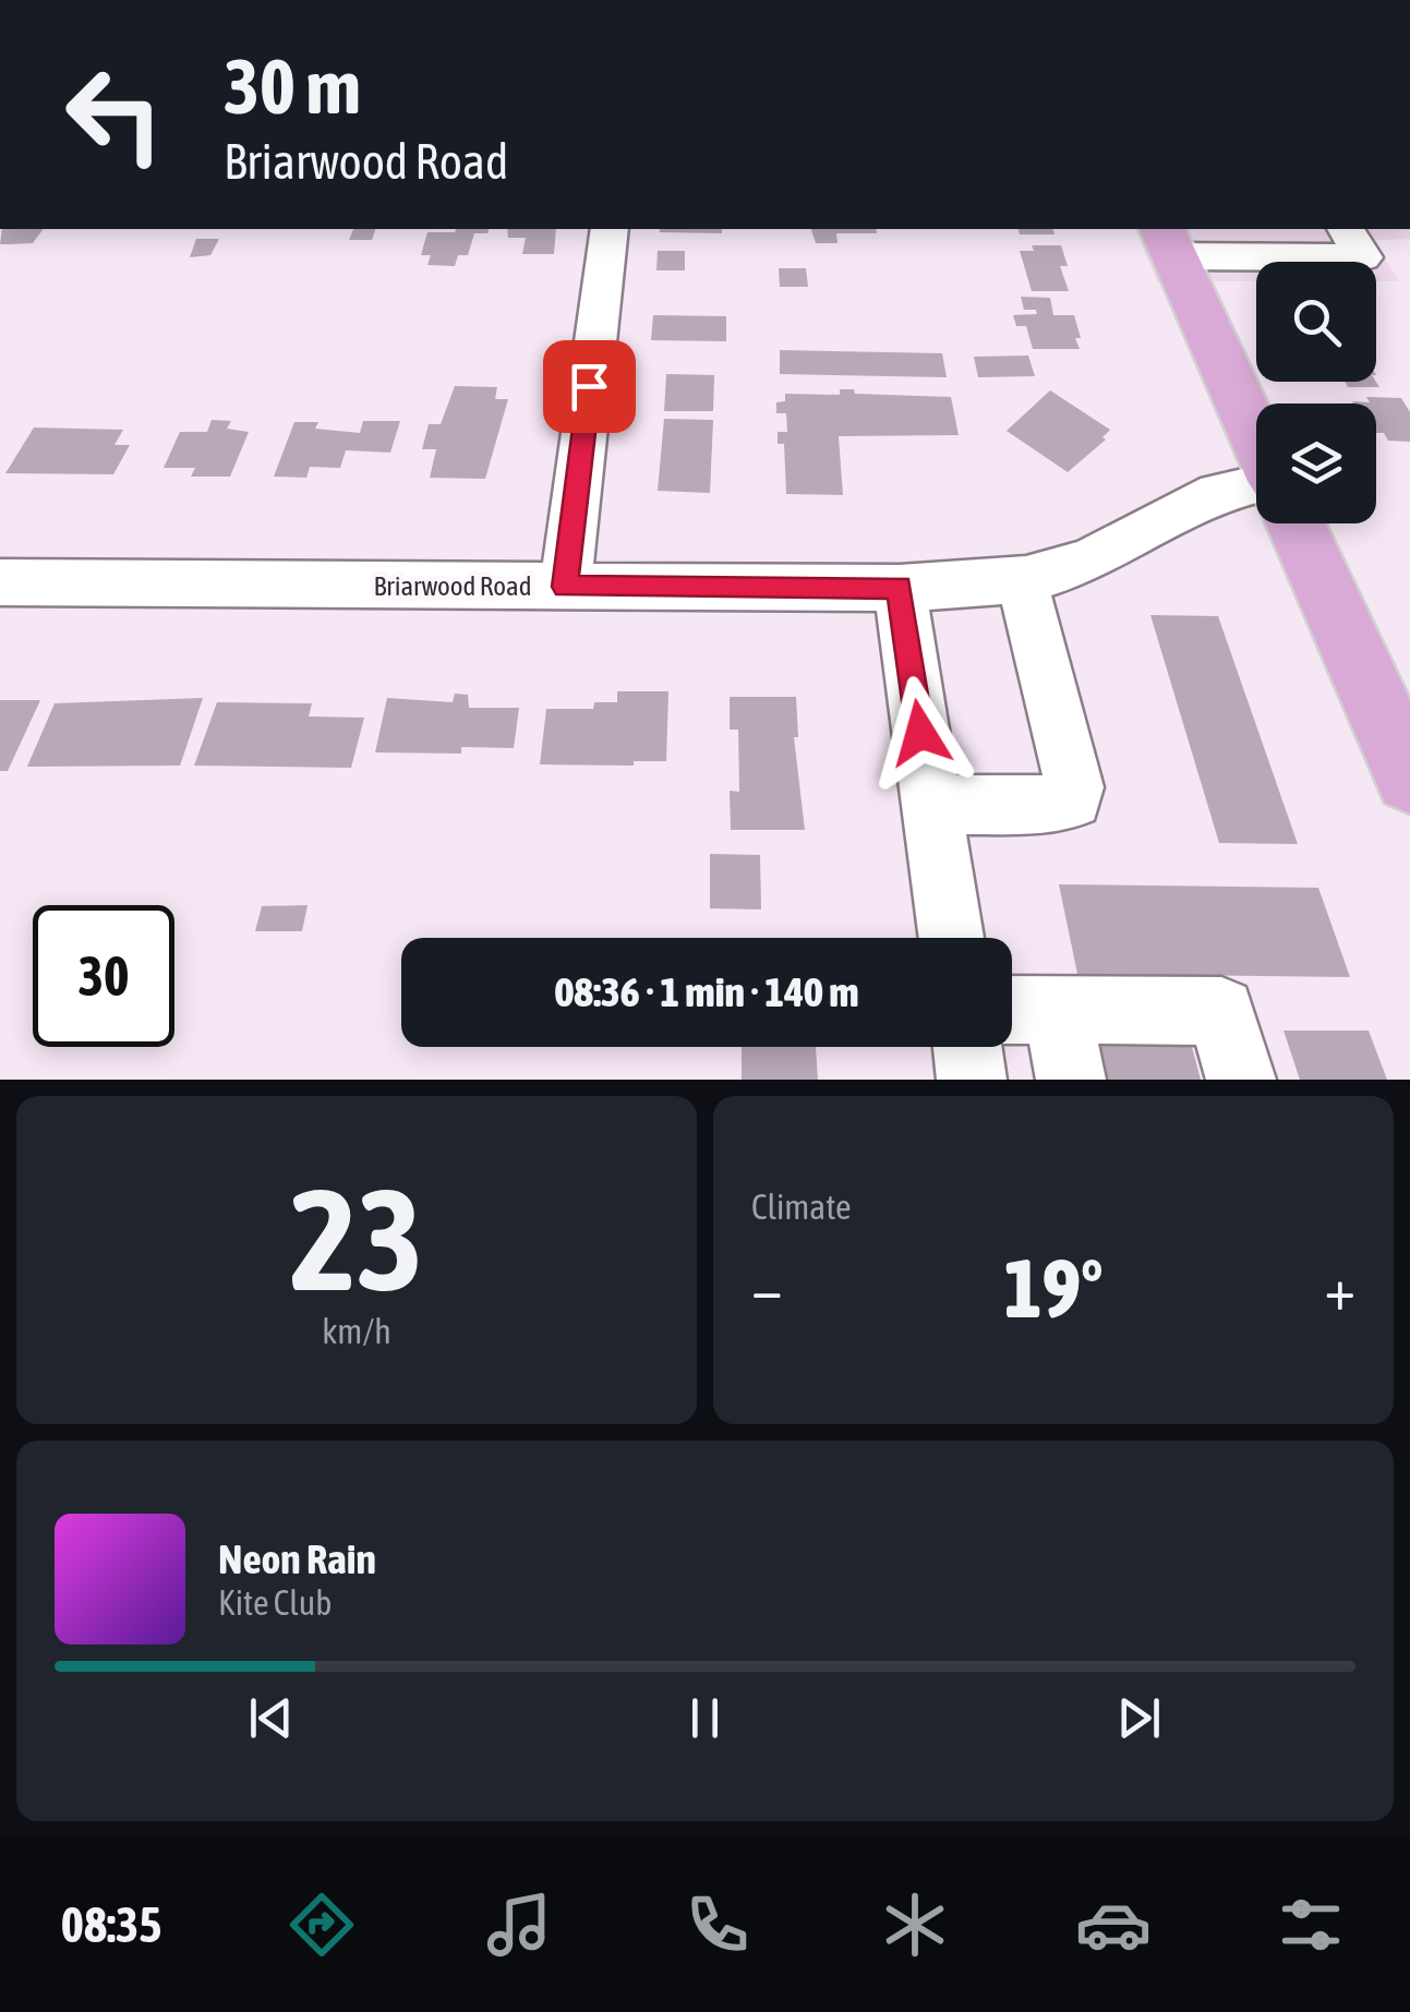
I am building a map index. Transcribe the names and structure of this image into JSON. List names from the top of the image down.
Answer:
{
  "streets": {
    "street": ["Briarwood Road"]
  },
  "page": {
    "turn": ["30 m", "Briarwood Road"],
    "limit": "30",
    "trip": "08:36 · 1 min · 140 m",
    "tile": [
      ["23", "km/h"],
      "Climate"
    ],
    "heat": ["−", "19°", "+"],
    "song": ["Neon Rain", "Kite Club"],
    "tabs": "08:35"
  }
}
